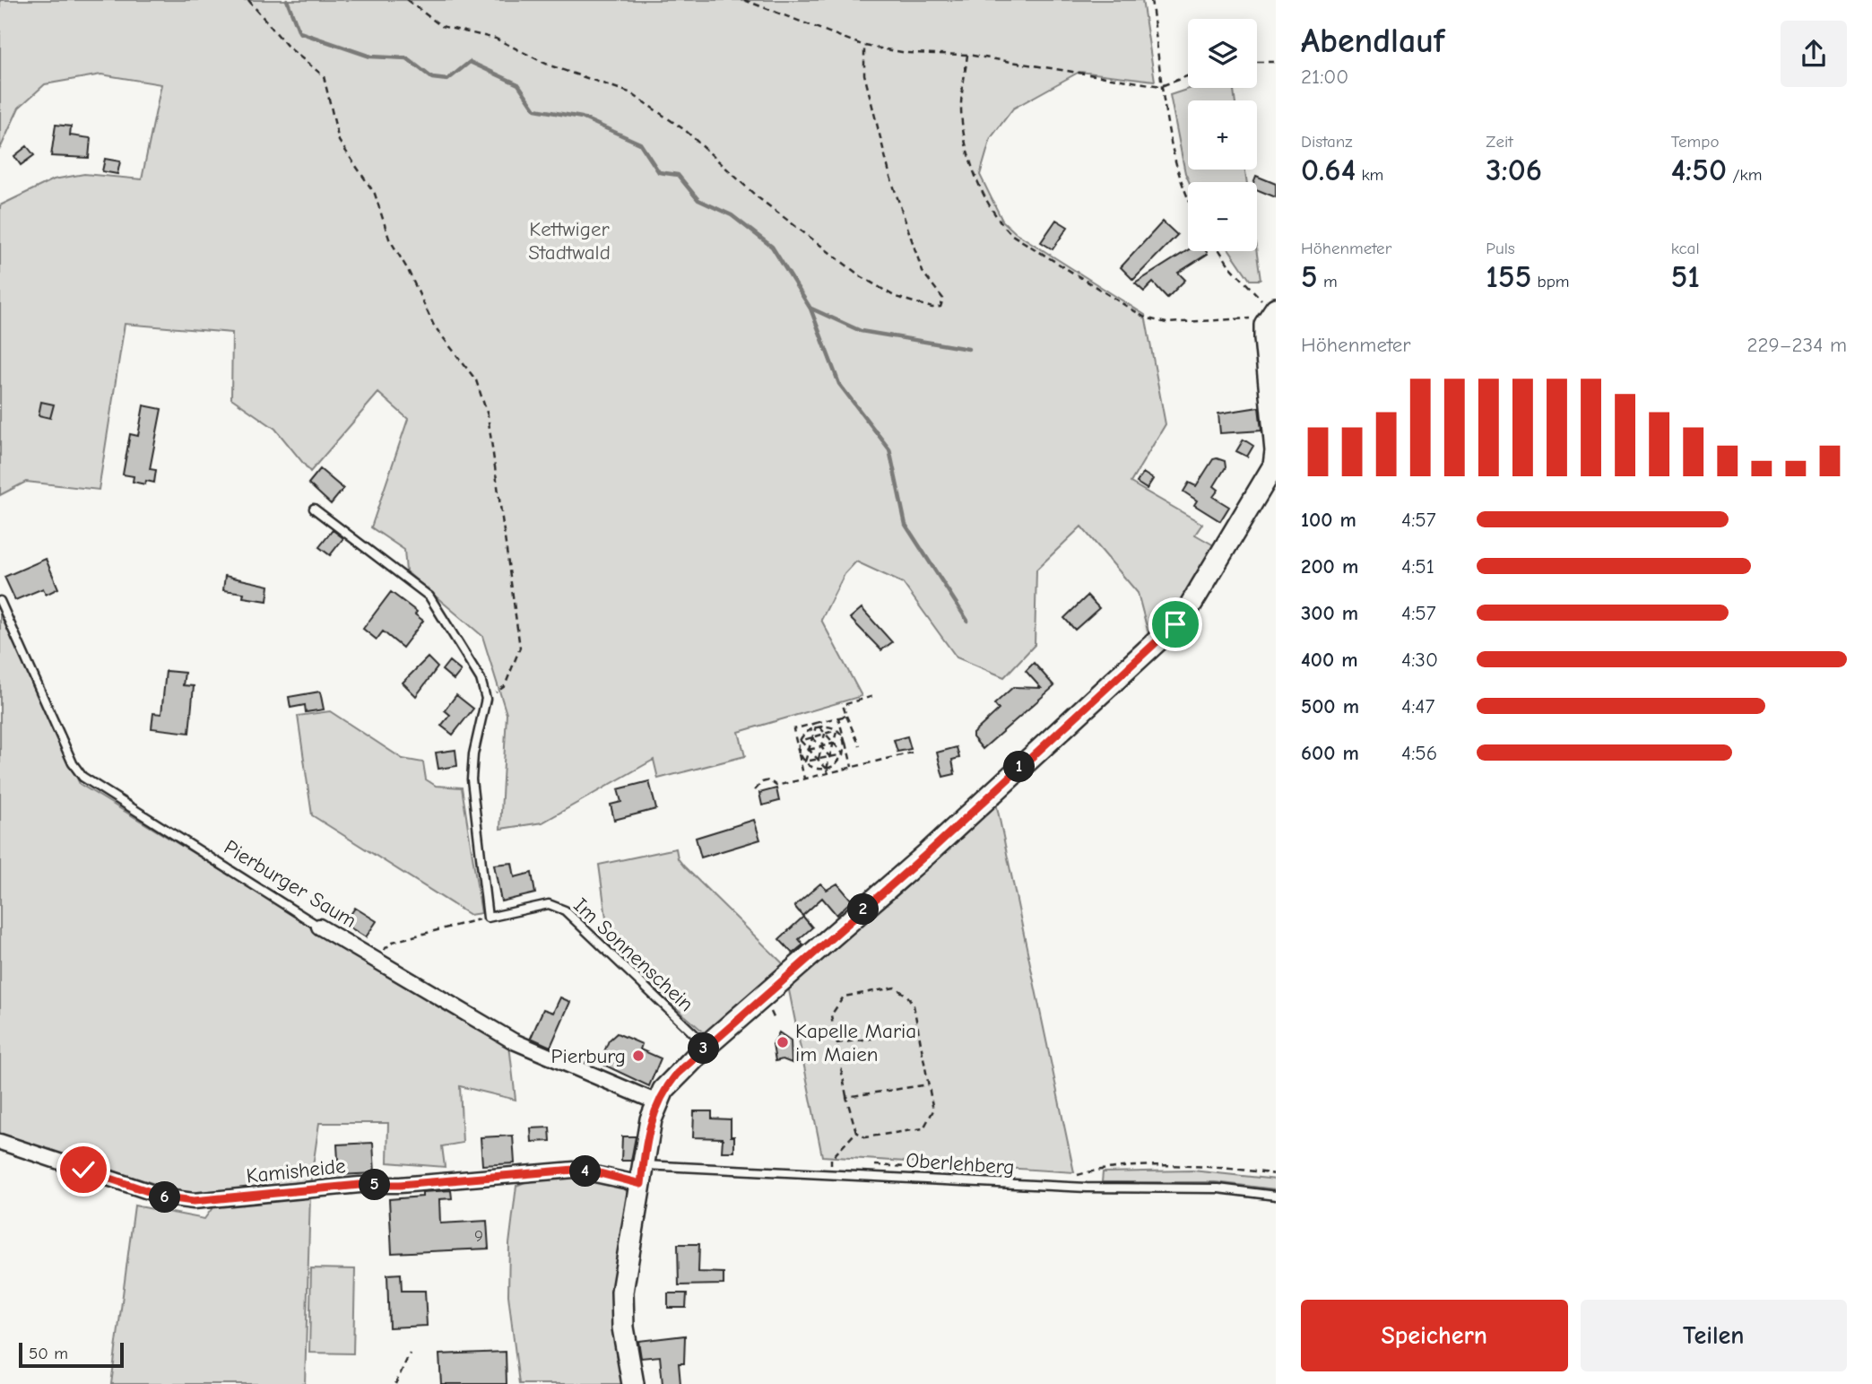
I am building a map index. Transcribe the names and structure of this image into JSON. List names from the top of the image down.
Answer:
{
  "streets": {
    "street": ["Pierburger Saum", "Kamisheide"],
    "lane": ["Im Sonnenschein", "Oberlehberg"]
  },
  "crossings": [
    ["Oberlehberg", "Kamisheide"]
  ],
  "parks": ["Kettwiger Stadtwald"],
  "places": ["Kapelle Maria im Maien", "Pierburg"],
  "house_numbers": ["9"],
  "scale_bar": "50 m",
  "page": {
    "heading": ["Abendlauf", "21:00"],
    "map_buttons": ["+", "−"],
    "stats": [
      ["Distanz", "0.64 km"],
      ["Zeit", "3:06"],
      ["Tempo", "4:50 /km"],
      ["Höhenmeter", "5 m"],
      ["Puls", "155 bpm"],
      ["kcal", "51"]
    ],
    "chart": ["Höhenmeter", "229–234 m"],
    "list": [
      {
        "name": "100 m",
        "note": "4:57"
      },
      {
        "name": "200 m",
        "note": "4:51"
      },
      {
        "name": "300 m",
        "note": "4:57"
      },
      {
        "name": "400 m",
        "note": "4:30"
      },
      {
        "name": "500 m",
        "note": "4:47"
      },
      {
        "name": "600 m",
        "note": "4:56"
      }
    ],
    "pins": [
      "1",
      "2",
      "3",
      "4",
      "5",
      "6"
    ],
    "buttons": ["Speichern", "Teilen"],
    "scale": "50 m"
  }
}
